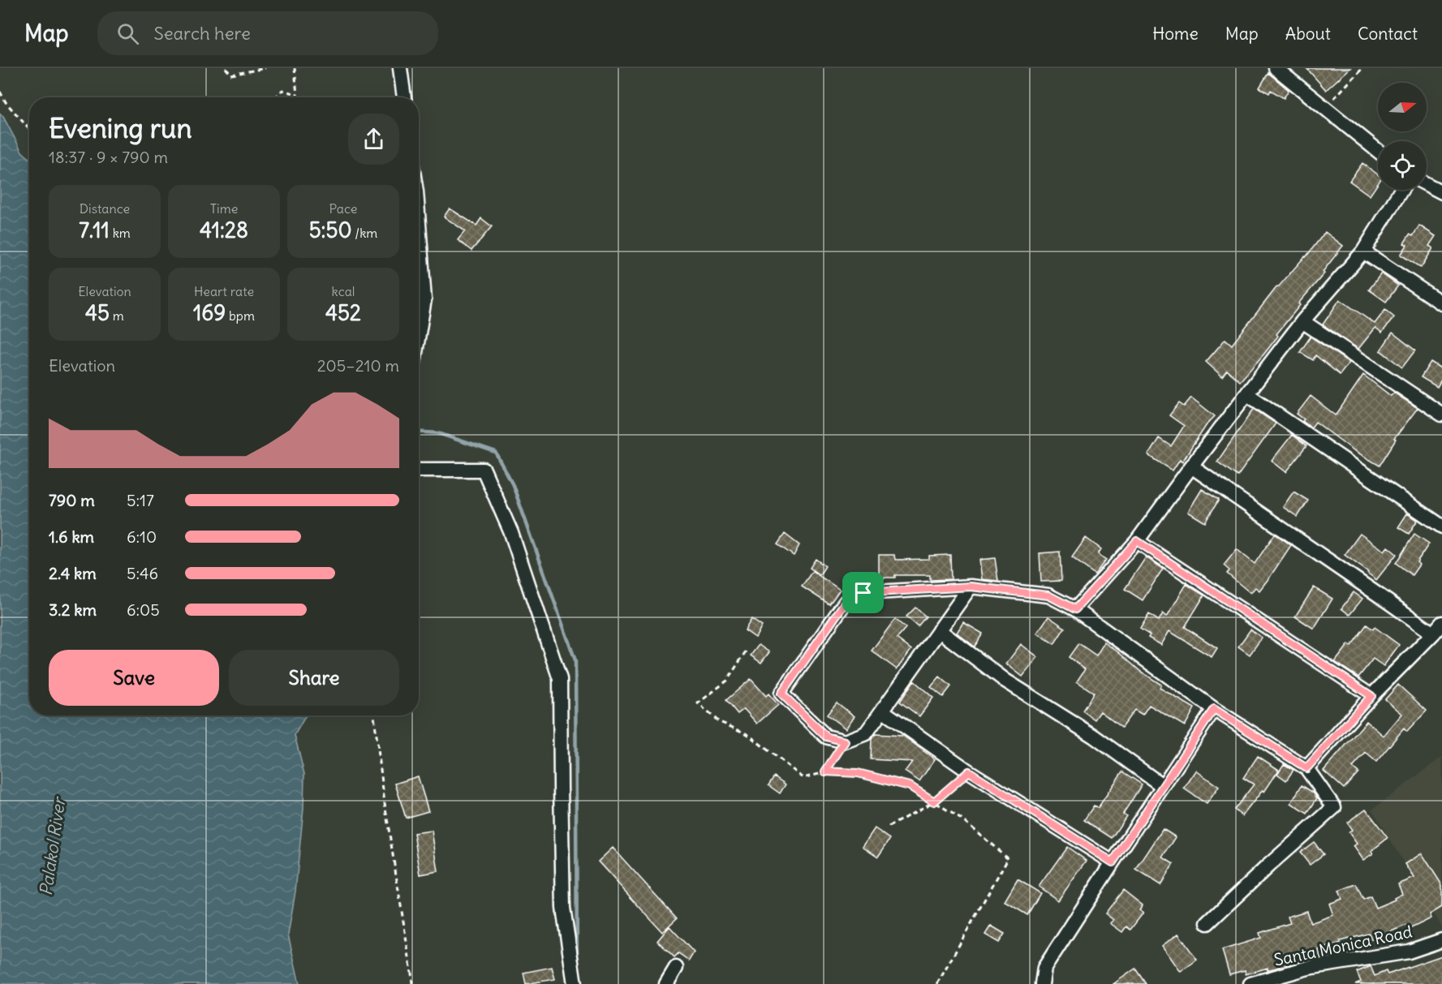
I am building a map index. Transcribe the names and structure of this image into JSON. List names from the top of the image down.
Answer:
{
  "streets": {
    "street": ["Santa Monica Road"]
  },
  "water": ["Palakol River"],
  "north": "right",
  "page": {
    "header": "Map",
    "search": "Search here",
    "nav": [
      "Home",
      "Map",
      "About",
      "Contact"
    ],
    "heading": ["Evening run", "18:37 · 9 × 790 m"],
    "stats": [
      ["Distance", "7.11 km"],
      ["Time", "41:28"],
      ["Pace", "5:50 /km"],
      ["Elevation", "45 m"],
      ["Heart rate", "169 bpm"],
      ["kcal", "452"]
    ],
    "chart": ["Elevation", "205–210 m"],
    "list": [
      {
        "name": "790 m",
        "note": "5:17"
      },
      {
        "name": "1.6 km",
        "note": "6:10"
      },
      {
        "name": "2.4 km",
        "note": "5:46"
      },
      {
        "name": "3.2 km",
        "note": "6:05"
      }
    ],
    "buttons": ["Save", "Share"]
  }
}
